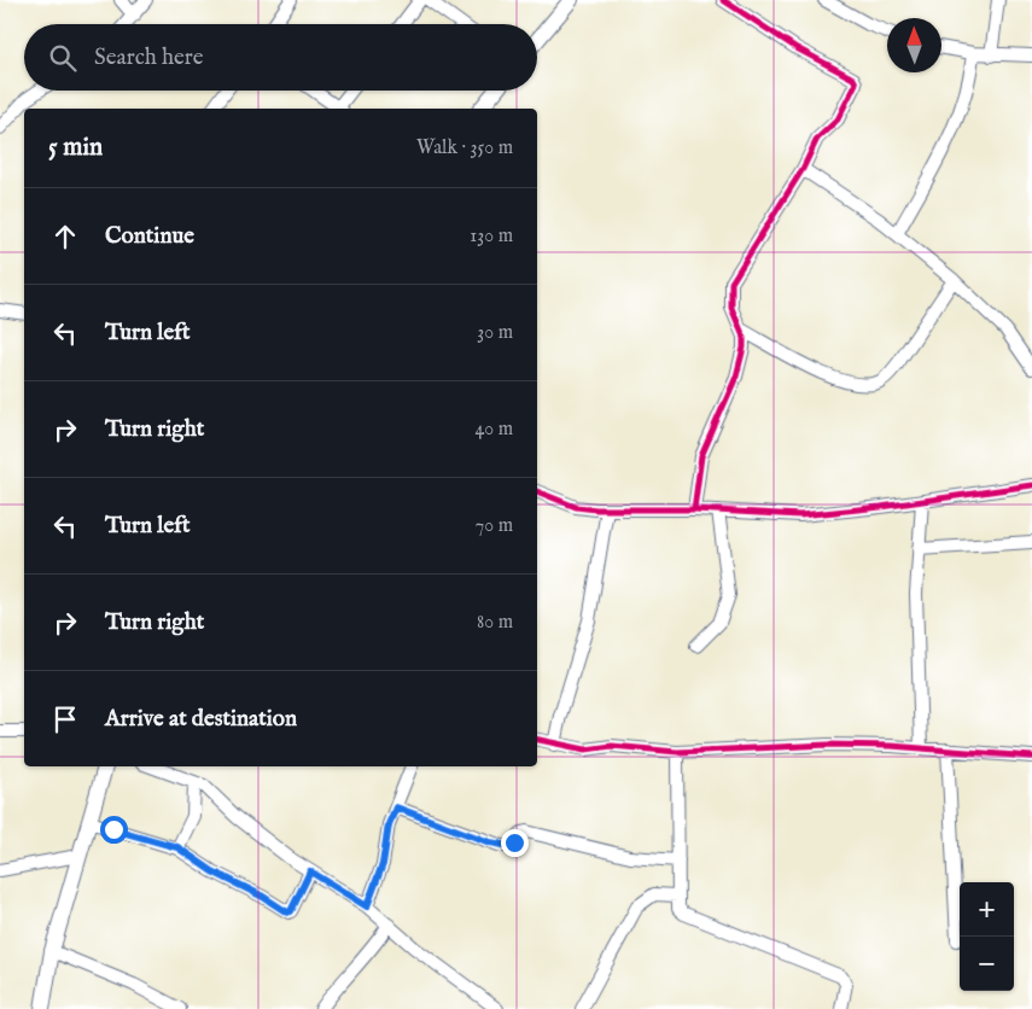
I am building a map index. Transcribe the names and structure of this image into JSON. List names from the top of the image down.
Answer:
{
  "north": "top",
  "page": {
    "search": "Search here",
    "heading": ["5 min", "Walk · 350 m"],
    "list": [
      ["Continue", "130 m"],
      ["Turn left", "30 m"],
      ["Turn right", "40 m"],
      ["Turn left", "70 m"],
      ["Turn right", "80 m"],
      "Arrive at destination"
    ],
    "map_buttons": ["+", "−"]
  }
}
